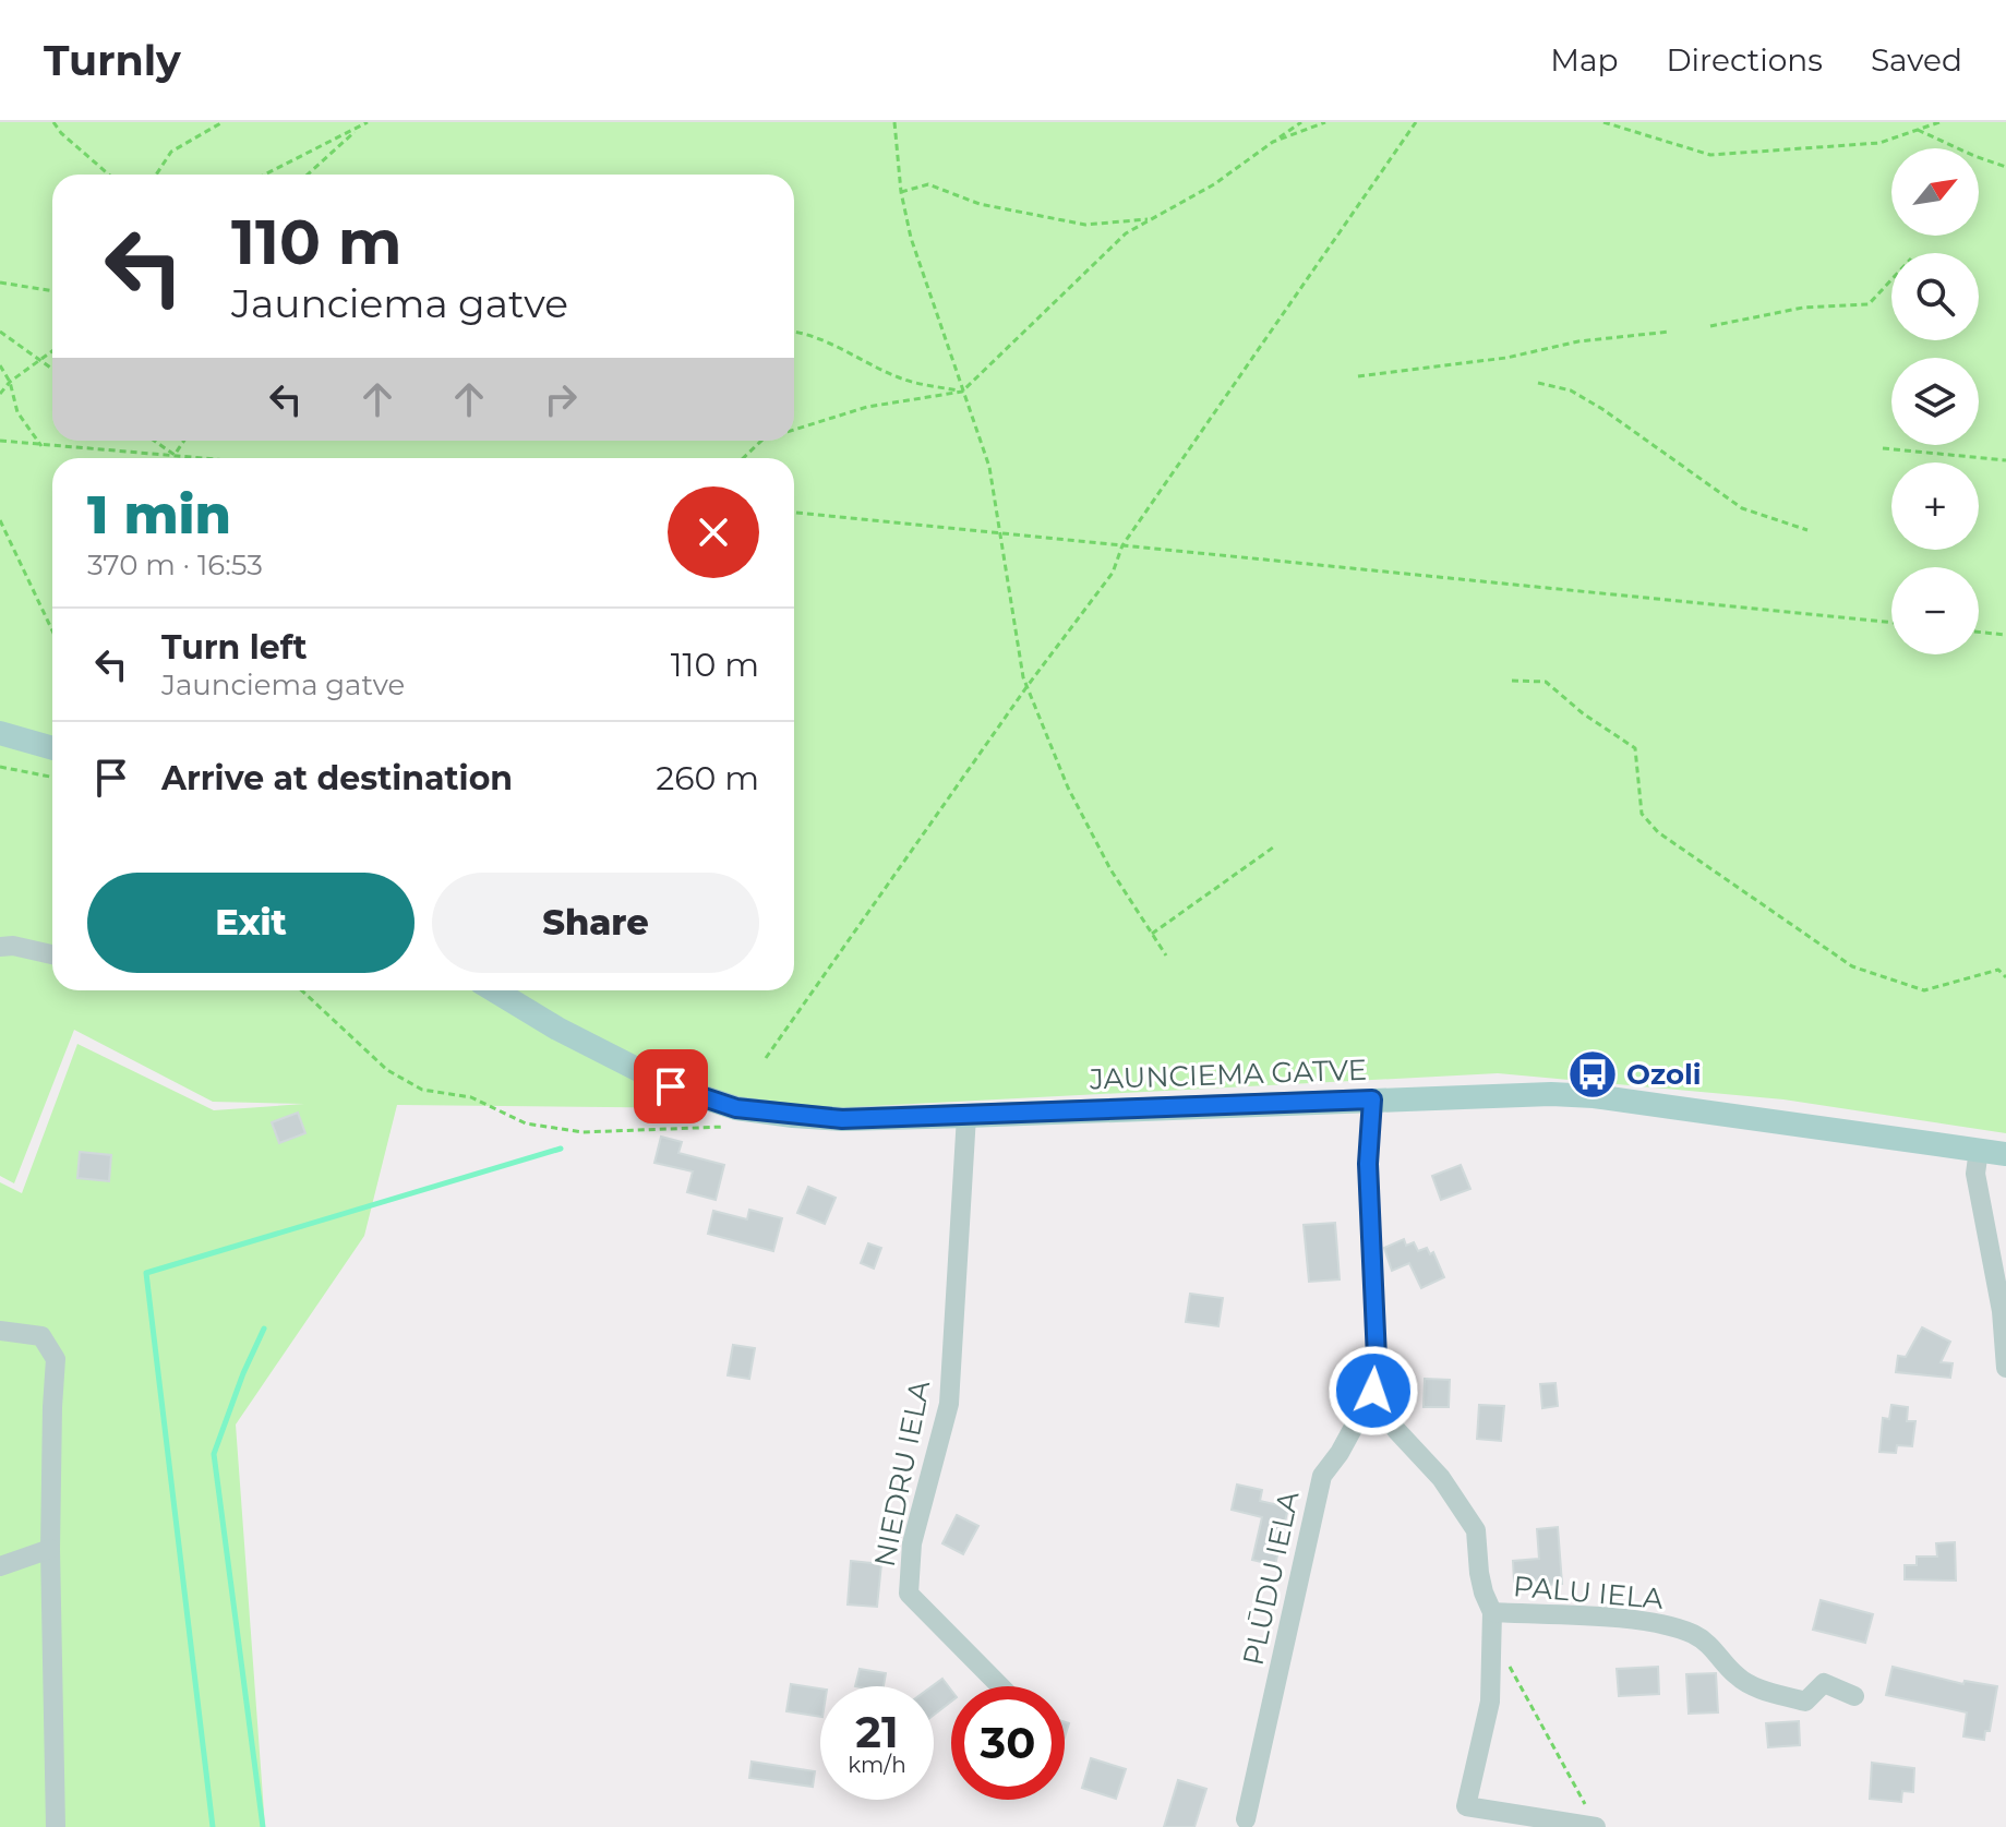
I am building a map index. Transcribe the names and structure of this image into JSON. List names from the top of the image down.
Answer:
{
  "streets": {
    "main road": ["JAUNCIEMA GATVE"],
    "street": ["NIEDRU IELA", "PLŪDU IELA", "PALU IELA"]
  },
  "crossings": [
    ["JAUNCIEMA GATVE", "NIEDRU IELA"],
    ["JAUNCIEMA GATVE", "PLŪDU IELA"]
  ],
  "places": {
    "bus stop": ["Ozoli"]
  },
  "north": "top right",
  "page": {
    "header": "Turnly",
    "nav": ["Map", "Directions", "Saved"],
    "map_buttons": ["+", "−"],
    "turn": ["110 m", "Jaunciema gatve"],
    "heading": ["1 min", "370 m · 16:53"],
    "list": [
      {
        "name": "Turn left",
        "note": "Jaunciema gatve",
        "value": "110 m"
      },
      {
        "name": "Arrive at destination",
        "value": "260 m"
      }
    ],
    "buttons": ["Exit", "Share"],
    "speed": "21 km/h",
    "limit": "30"
  }
}
